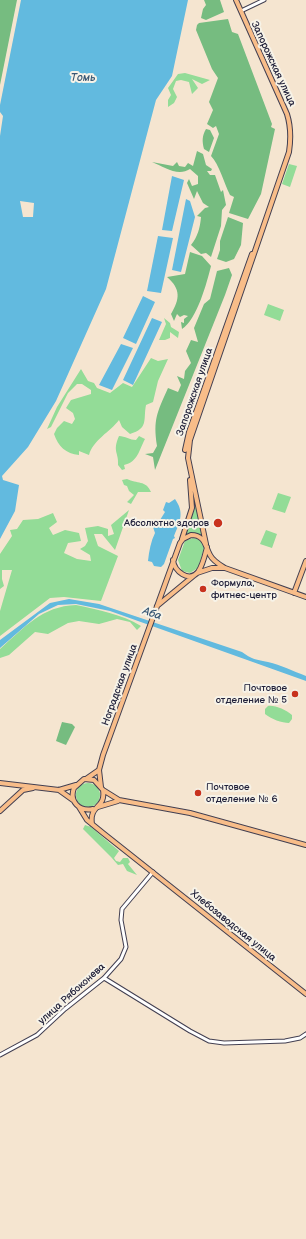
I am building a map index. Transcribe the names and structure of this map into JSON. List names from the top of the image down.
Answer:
{
  "streets": {
    "main road": ["Запорожская улица", "Ноградская улица", "Хлебозаводская улица"],
    "street": ["улица Рябоконева"]
  },
  "crossings": [
    ["Запорожская улица", "Ноградская улица"],
    ["Хлебозаводская улица", "улица Рябоконева"]
  ],
  "water": ["Томь", "Аба"],
  "places": [
    "Абсолютно здоров",
    "Формула, фитнес-центр",
    "Почтовое отделение № 5",
    "Почтовое отделение № 6"
  ]
}
